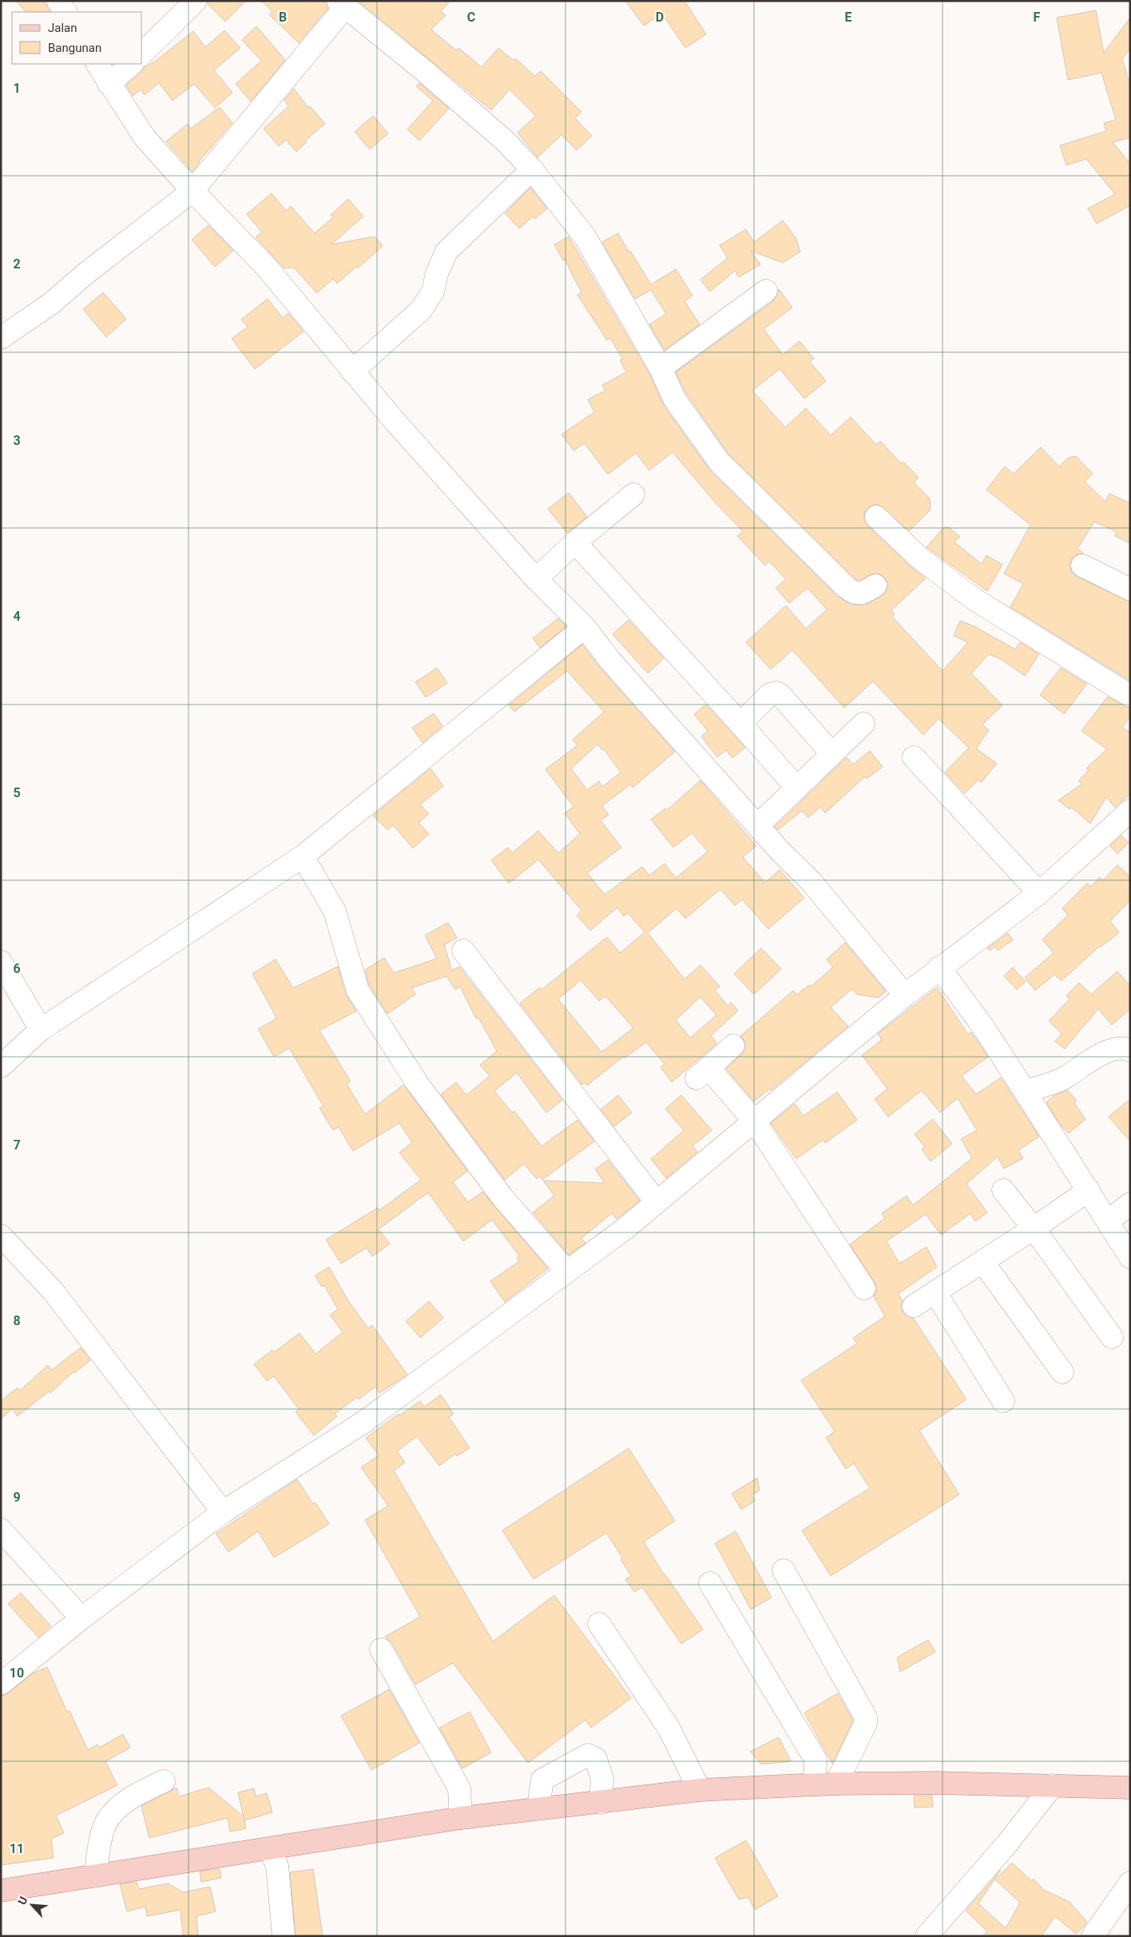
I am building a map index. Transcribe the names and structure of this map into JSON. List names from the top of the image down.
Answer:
{
  "legend": ["Jalan", "Bangunan"],
  "north": "top left",
  "grid": {
    "columns": [
      "B",
      "C",
      "D",
      "E",
      "F"
    ],
    "rows": [
      "1",
      "2",
      "3",
      "4",
      "5",
      "6",
      "7",
      "8",
      "9",
      "10",
      "11"
    ]
  }
}
